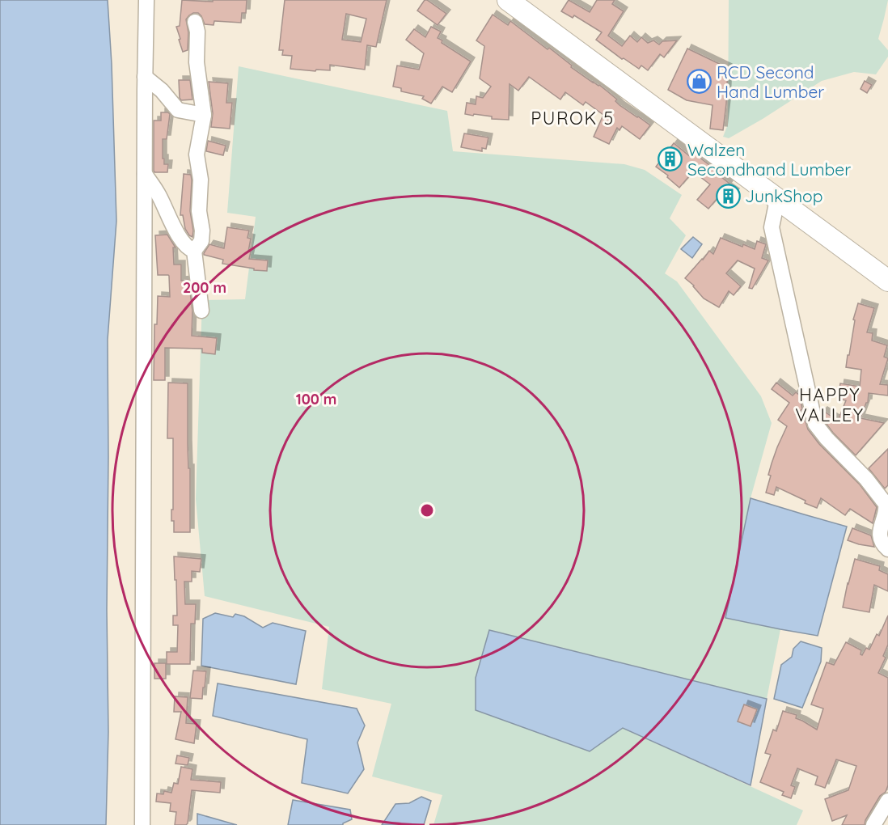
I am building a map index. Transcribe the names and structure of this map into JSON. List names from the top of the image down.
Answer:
{
  "districts": ["PUROK 5", "HAPPY VALLEY"],
  "places": {
    "shop": ["RCD Second Hand Lumber"],
    "building": ["Walzen Secondhand Lumber", "JunkShop"]
  },
  "rings": ["200 m", "100 m"]
}
